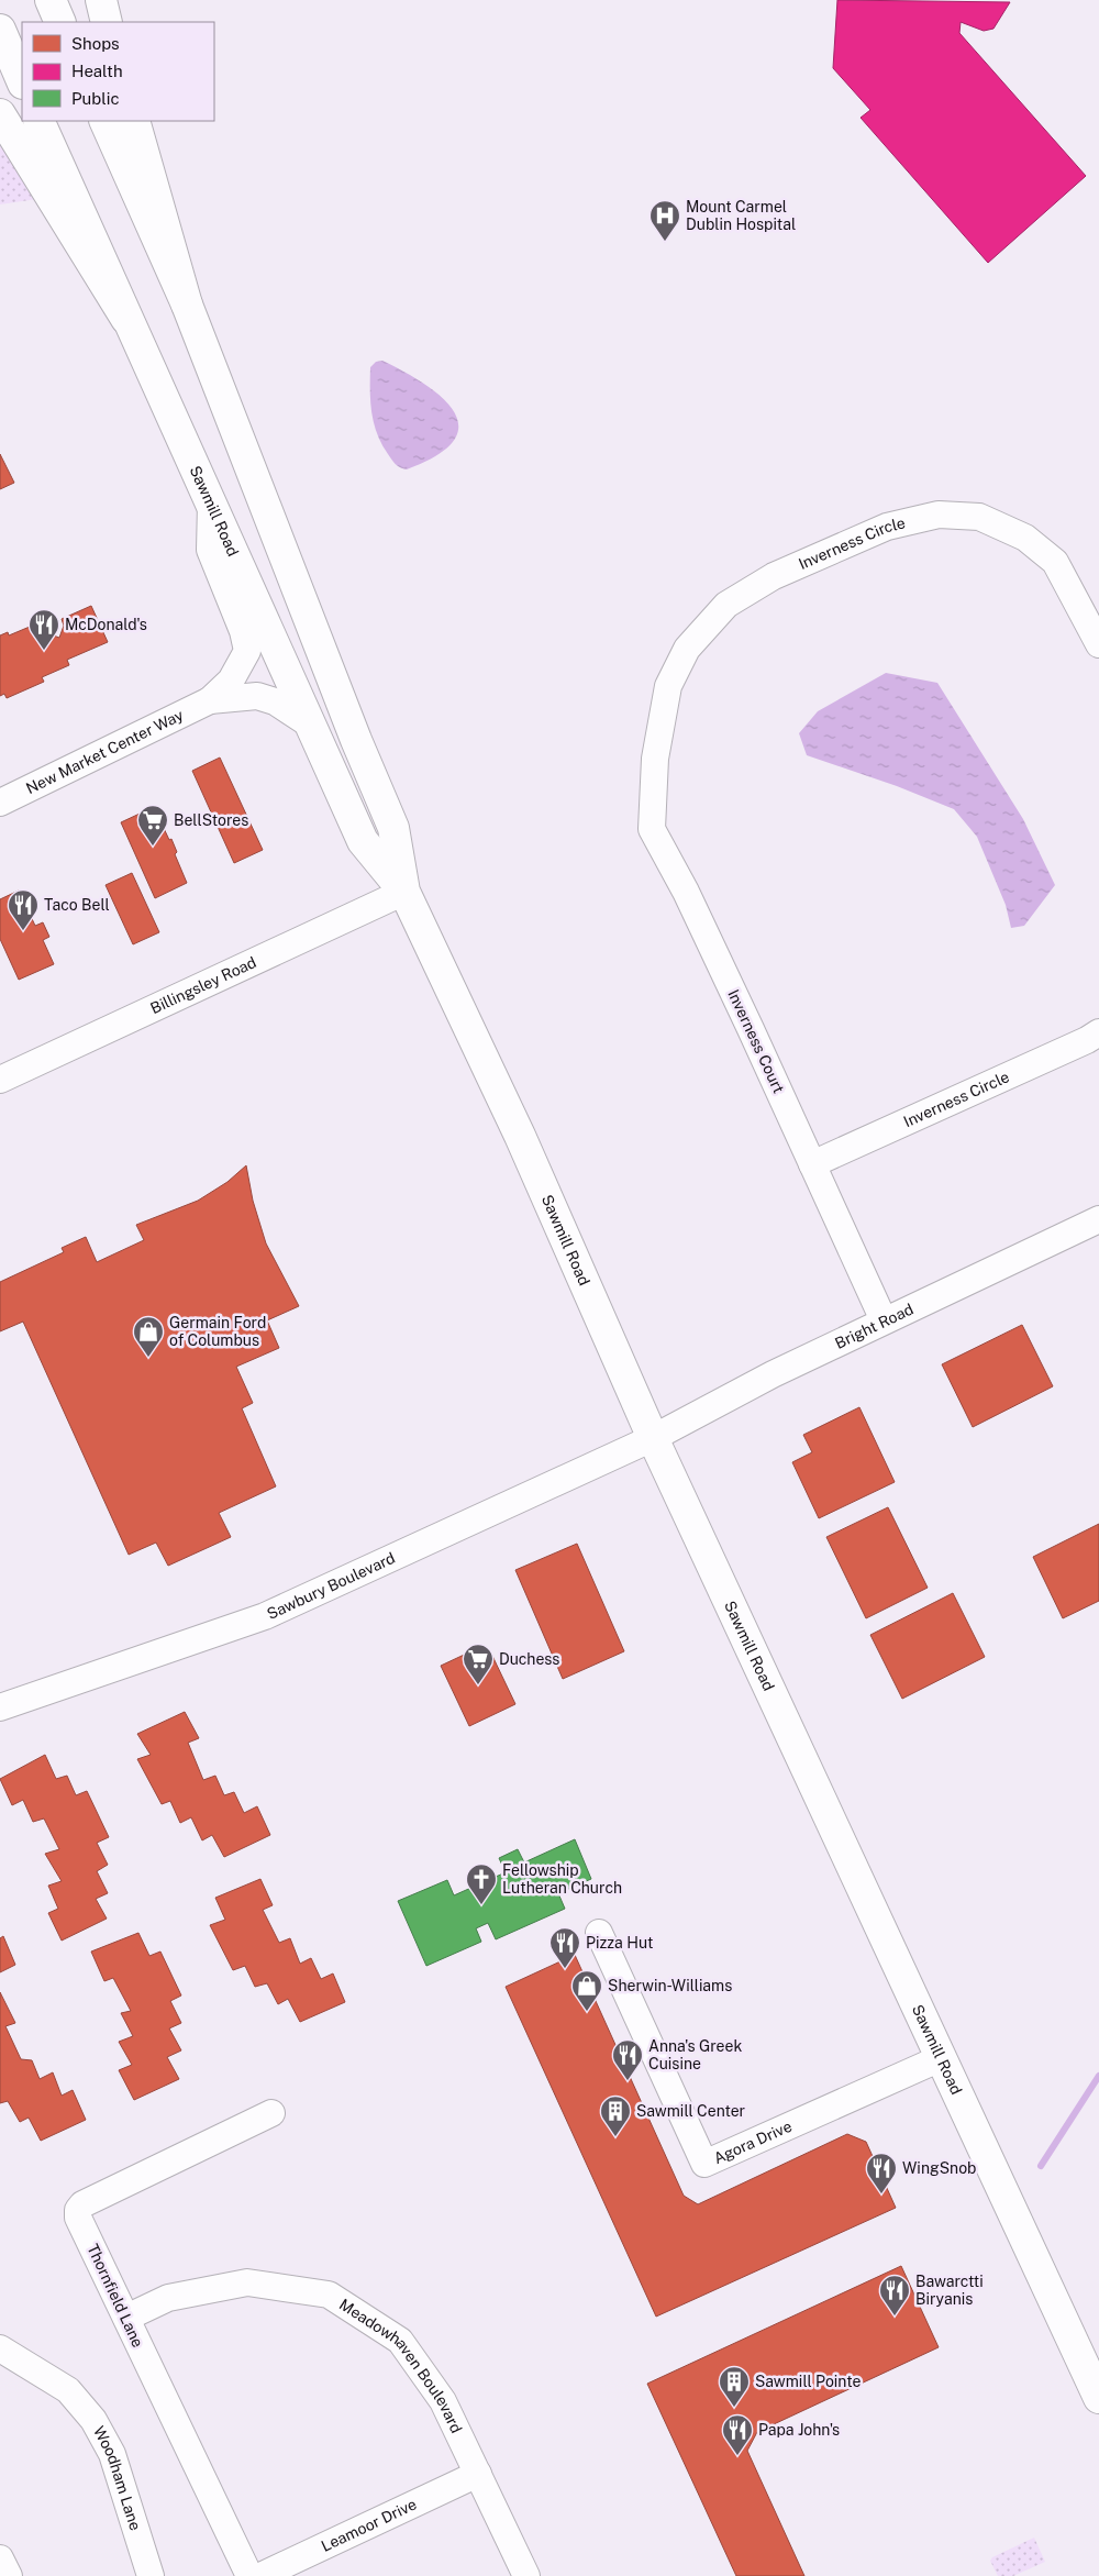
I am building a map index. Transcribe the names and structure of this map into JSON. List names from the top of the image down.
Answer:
{
  "streets": {
    "main road": ["Sawmill Road"],
    "street": [
      "Inverness Circle",
      "New Market Center Way",
      "Billingsley Road",
      "Inverness Court",
      "Bright Road",
      "Sawbury Boulevard",
      "Agora Drive",
      "Thornfield Lane",
      "Meadowhaven Boulevard",
      "Woodham Lane",
      "Leamoor Drive"
    ]
  },
  "crossings": [
    ["Sawmill Road", "New Market Center Way"],
    ["Sawmill Road", "Billingsley Road"],
    ["Sawmill Road", "Bright Road"],
    ["Sawmill Road", "Sawbury Boulevard"],
    ["Sawmill Road", "Agora Drive"],
    ["Inverness Circle", "Inverness Court"],
    ["Inverness Court", "Bright Road"],
    ["Bright Road", "Sawbury Boulevard"],
    ["Thornfield Lane", "Meadowhaven Boulevard"],
    ["Meadowhaven Boulevard", "Leamoor Drive"]
  ],
  "places": {
    "hospital": ["Mount Carmel Dublin Hospital"],
    "restaurant": [
      "McDonald's",
      "Taco Bell",
      "Pizza Hut",
      "Anna's Greek Cuisine",
      "WingSnob",
      "Bawarctti Biryanis",
      "Papa John's"
    ],
    "supermarket": ["BellStores", "Duchess"],
    "shop": ["Germain Ford of Columbus", "Sherwin-Williams"],
    "church": ["Fellowship Lutheran Church"],
    "building": ["Sawmill Center", "Sawmill Pointe"]
  },
  "legend": ["Shops", "Health", "Public"]
}
